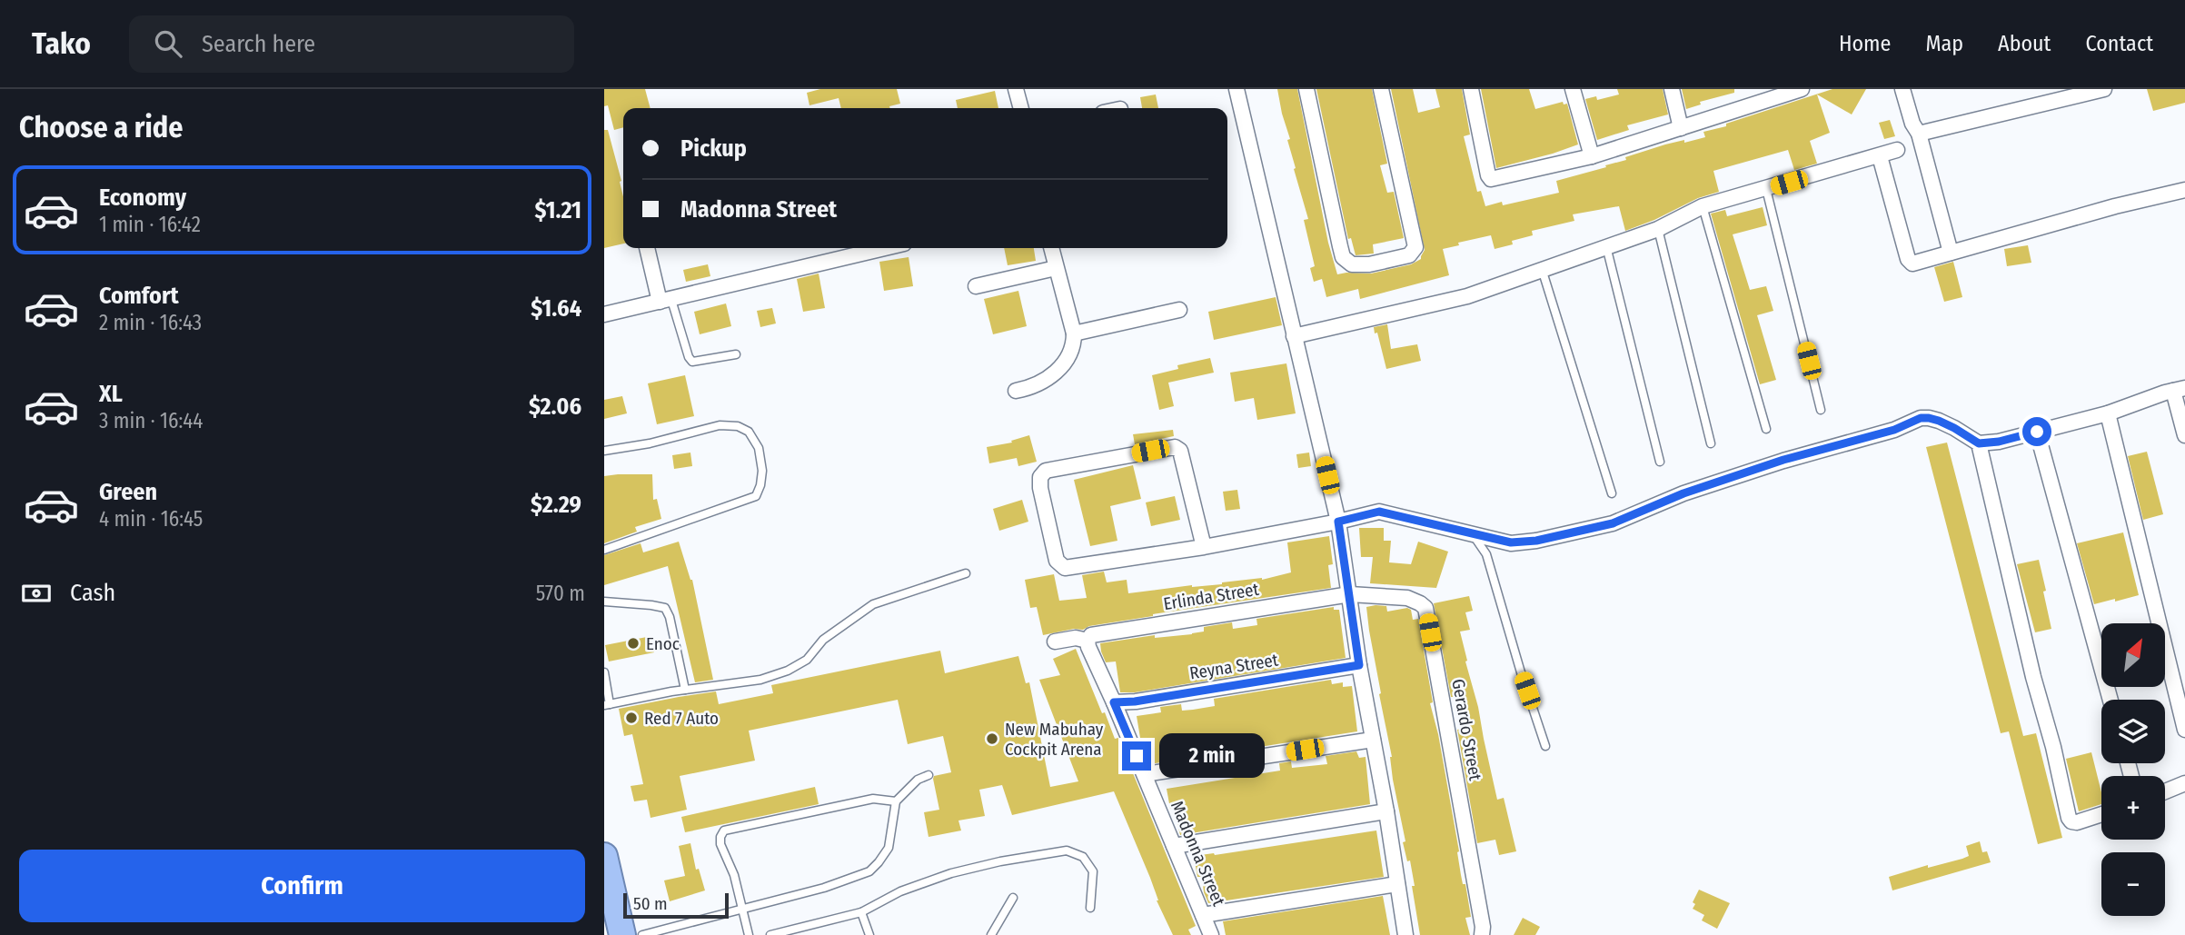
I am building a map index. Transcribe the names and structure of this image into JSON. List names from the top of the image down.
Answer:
{
  "streets": {
    "street": [
      "Erlinda Street",
      "Reyna Street",
      "Gerardo Street",
      "Madonna Street"
    ]
  },
  "crossings": [
    ["Erlinda Street", "Gerardo Street"],
    ["Erlinda Street", "Madonna Street"],
    ["Reyna Street", "Madonna Street"]
  ],
  "places": ["Enoc", "Red 7 Auto", "New Mabuhay Cockpit Arena"],
  "scale_bar": "50 m",
  "north": "top right",
  "page": {
    "header": "Tako",
    "search": "Search here",
    "nav": [
      "Home",
      "Map",
      "About",
      "Contact"
    ],
    "heading": "Choose a ride",
    "banner": ["Pickup", "Madonna Street"],
    "list": [
      {
        "name": "Economy",
        "note": "1 min · 16:42",
        "value": "$1.21"
      },
      {
        "name": "Comfort",
        "note": "2 min · 16:43",
        "value": "$1.64"
      },
      {
        "name": "XL",
        "note": "3 min · 16:44",
        "value": "$2.06"
      },
      {
        "name": "Green",
        "note": "4 min · 16:45",
        "value": "$2.29"
      }
    ],
    "pay": ["Cash", "570 m"],
    "map_buttons": ["+", "−"],
    "bubble": "2 min",
    "buttons": "Confirm",
    "scale": "50 m"
  }
}
